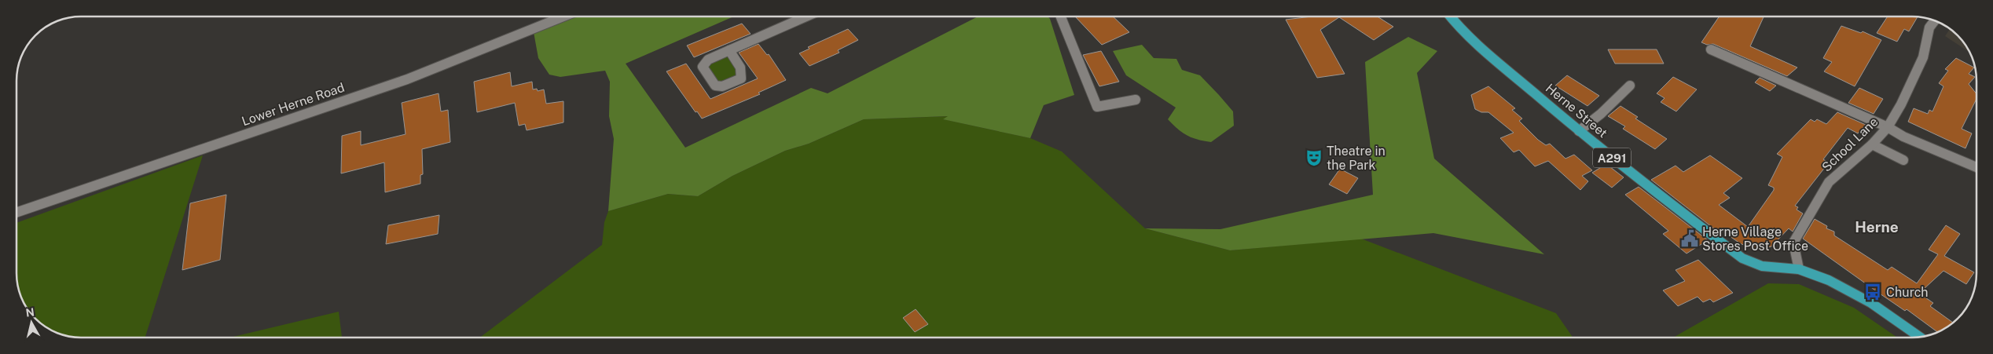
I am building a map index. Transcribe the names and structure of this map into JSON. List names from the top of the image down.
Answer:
{
  "streets": {
    "main road": ["Herne Street", "A291"],
    "street": ["Lower Herne Road", "School Lane"]
  },
  "crossings": [
    ["Herne Street", "School Lane"]
  ],
  "districts": ["Herne"],
  "places": {
    "theatre": ["Theatre in the Park"],
    "public building": ["Herne Village Stores Post Office"],
    "bus stop": ["Church"]
  },
  "north": "top"
}
